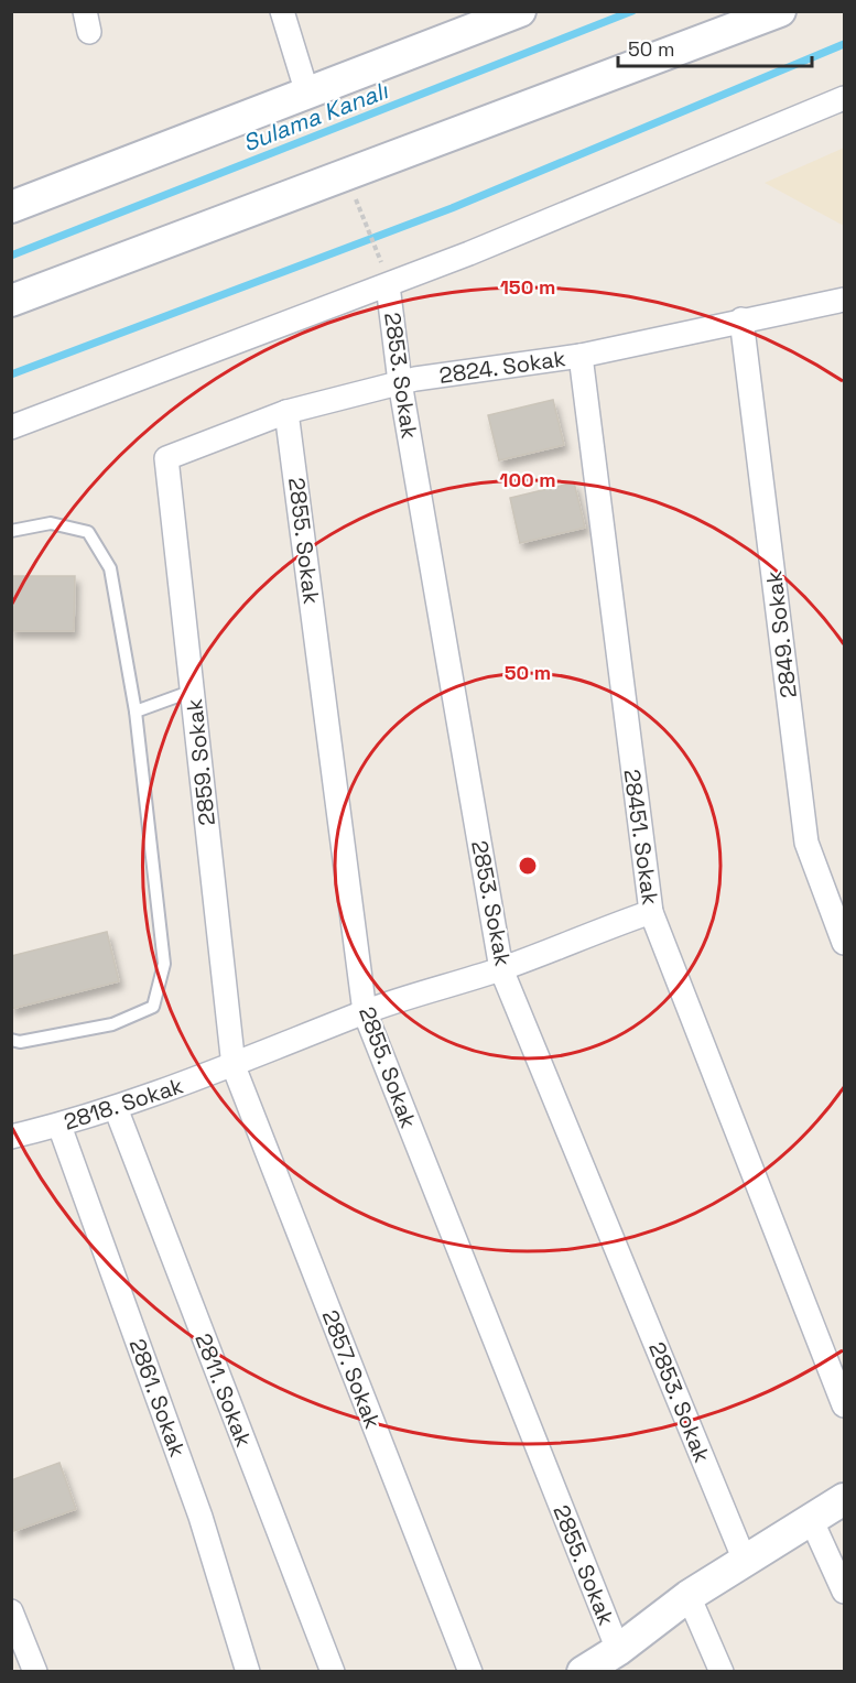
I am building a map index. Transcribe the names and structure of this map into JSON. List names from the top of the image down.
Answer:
{
  "streets": {
    "street": [
      "2824. Sokak",
      "2853. Sokak",
      "2855. Sokak",
      "2849. Sokak",
      "2859. Sokak",
      "28451. Sokak",
      "2818. Sokak",
      "2857. Sokak",
      "2811. Sokak",
      "2861. Sokak"
    ]
  },
  "crossings": [
    ["2824. Sokak", "2853. Sokak"],
    ["2824. Sokak", "2855. Sokak"],
    ["2824. Sokak", "2849. Sokak"],
    ["2824. Sokak", "2859. Sokak"],
    ["2824. Sokak", "28451. Sokak"],
    ["2853. Sokak", "2818. Sokak"],
    ["2855. Sokak", "2818. Sokak"],
    ["2859. Sokak", "2818. Sokak"],
    ["2859. Sokak", "2857. Sokak"],
    ["28451. Sokak", "2818. Sokak"],
    ["2818. Sokak", "2857. Sokak"],
    ["2818. Sokak", "2811. Sokak"],
    ["2818. Sokak", "2861. Sokak"]
  ],
  "water": ["Sulama Kanalı"],
  "scale_bar": "50 m",
  "rings": ["150 m", "100 m", "50 m"]
}
